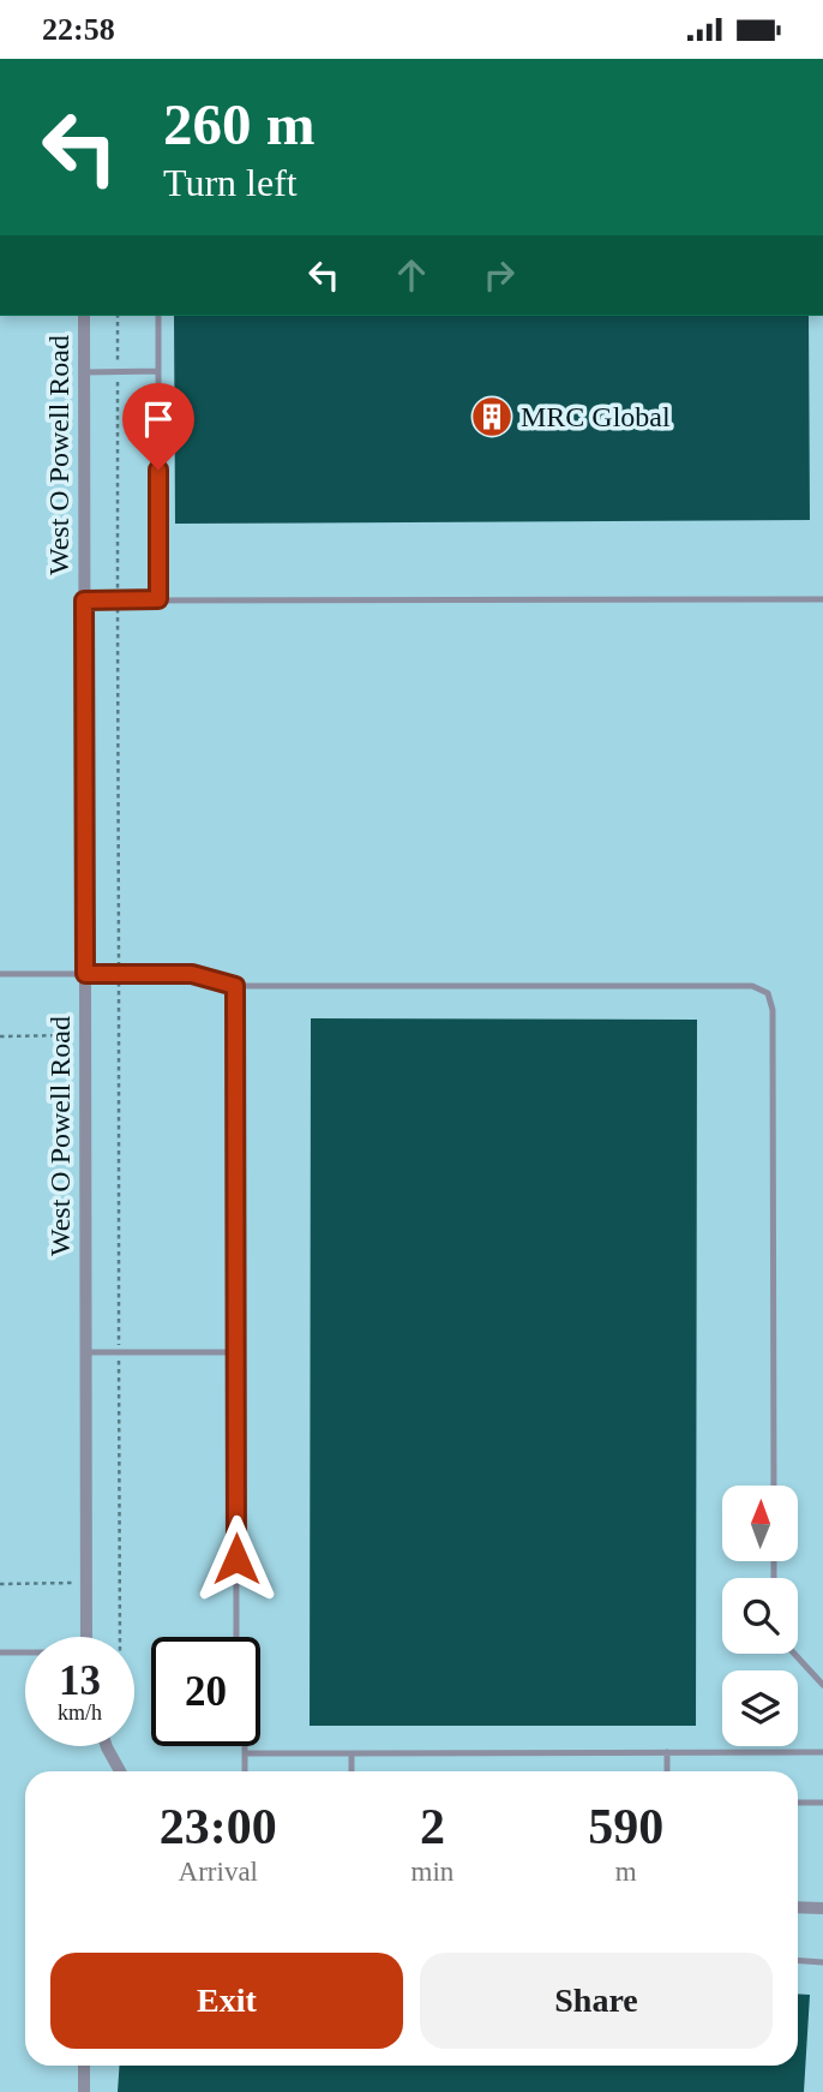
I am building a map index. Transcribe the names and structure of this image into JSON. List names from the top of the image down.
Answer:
{
  "streets": {
    "street": ["West O Powell Road"]
  },
  "places": {
    "building": ["MRC Global"]
  },
  "north": "top",
  "page": {
    "status": "22:58",
    "turn": ["260 m", "Turn left"],
    "speed": "13 km/h",
    "limit": "20",
    "eta": [
      "23:00",
      "Arrival",
      "2",
      "min",
      "590",
      "m"
    ],
    "buttons": ["Exit", "Share"]
  }
}
